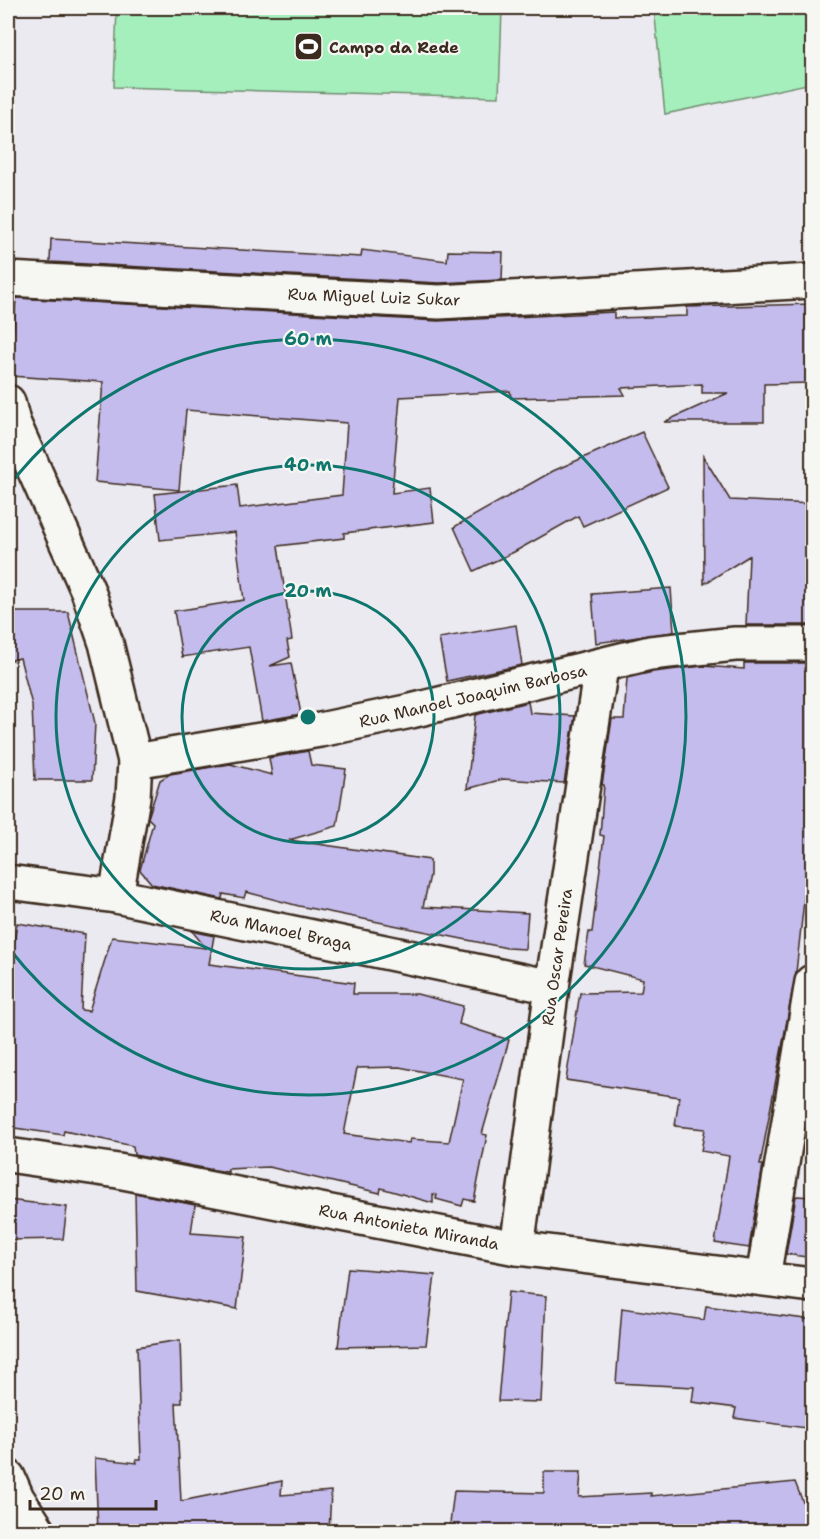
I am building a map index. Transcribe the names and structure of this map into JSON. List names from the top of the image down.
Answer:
{
  "streets": {
    "street": [
      "Rua Miguel Luiz Sukar",
      "Rua Manoel Joaquim Barbosa",
      "Rua Manoel Braga",
      "Rua Oscar Pereira",
      "Rua Antonieta Miranda"
    ]
  },
  "crossings": [
    ["Rua Manoel Joaquim Barbosa", "Rua Oscar Pereira"],
    ["Rua Manoel Braga", "Rua Oscar Pereira"],
    ["Rua Oscar Pereira", "Rua Antonieta Miranda"]
  ],
  "places": {
    "sports": ["Campo da Rede"]
  },
  "scale_bar": "20 m",
  "rings": ["60 m", "40 m", "20 m"]
}
